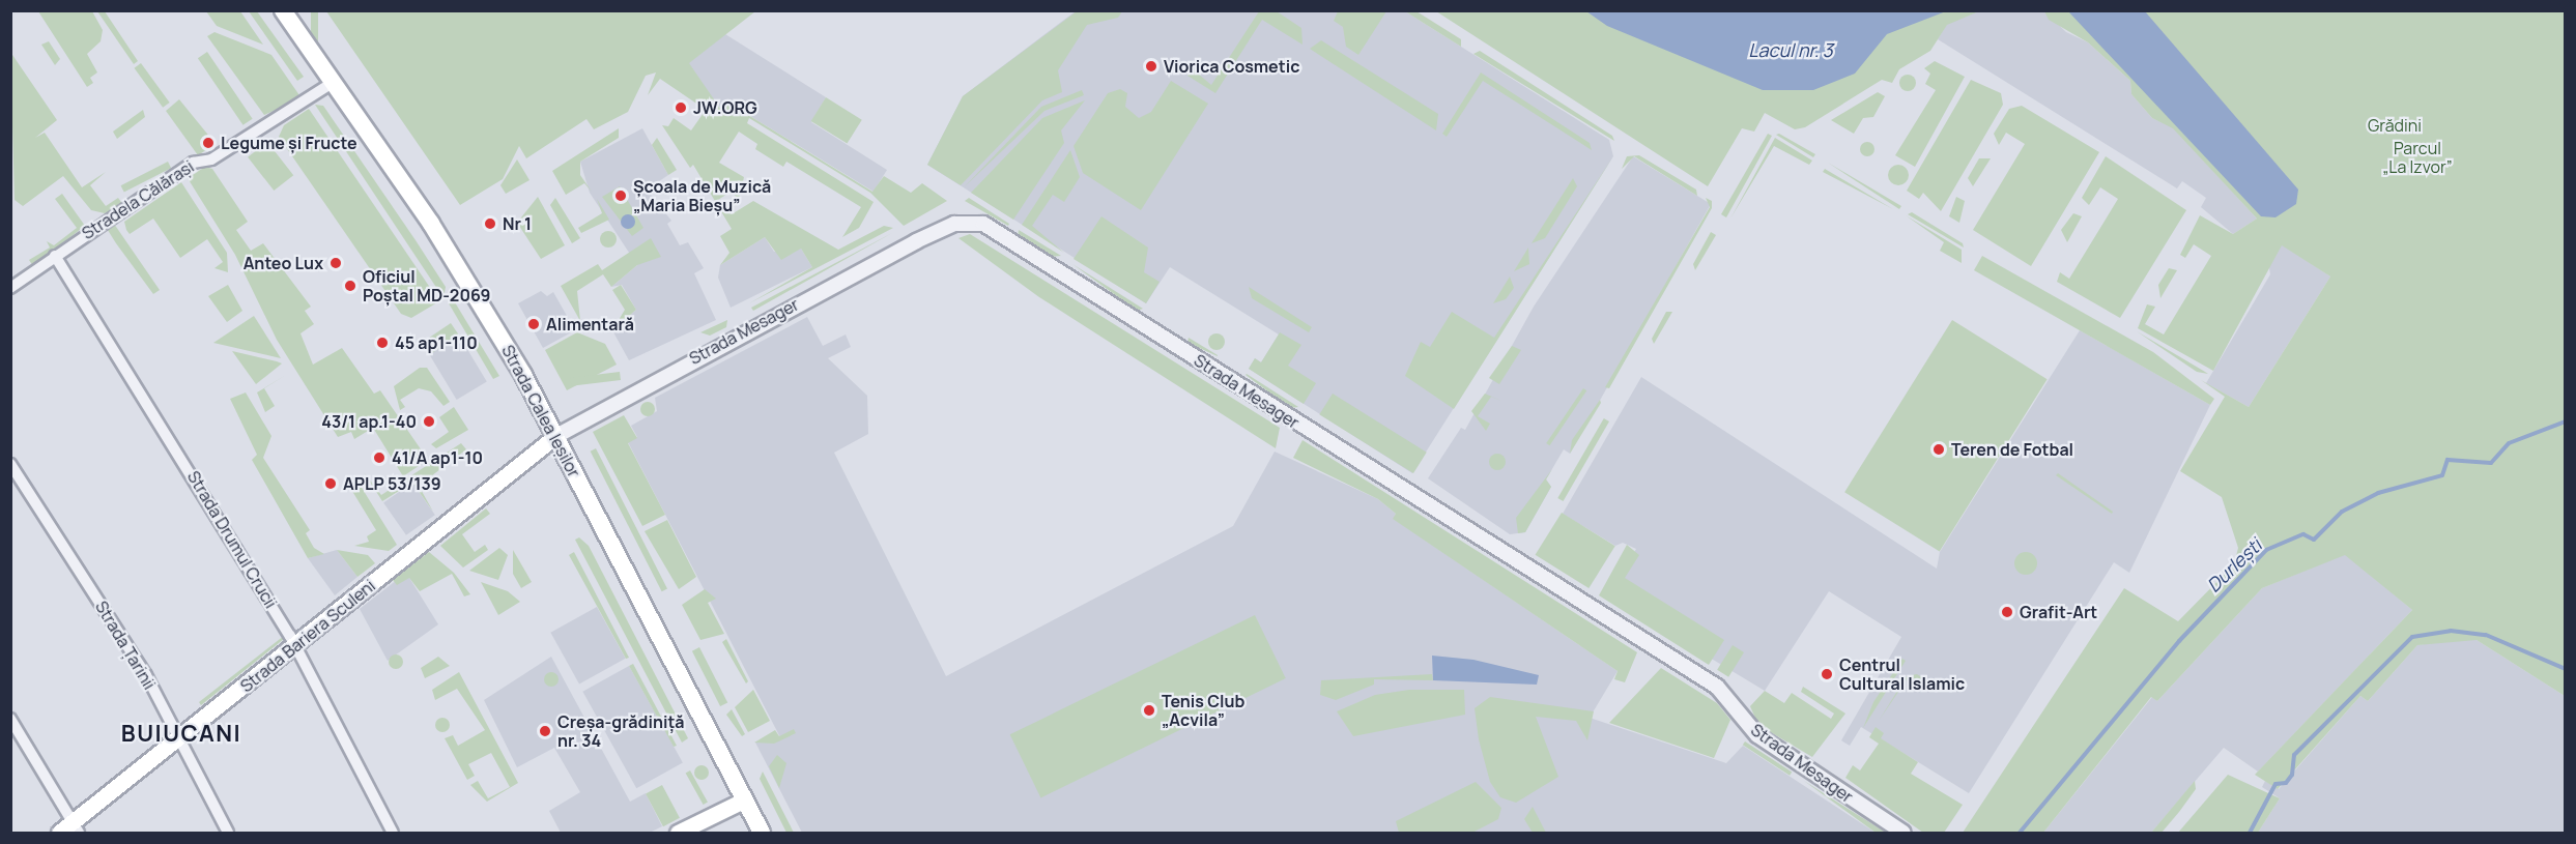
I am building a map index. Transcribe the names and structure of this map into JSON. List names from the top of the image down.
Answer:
{
  "streets": {
    "main road": ["Strada Calea Ieșilor", "Strada Bariera Sculeni"],
    "street": [
      "Stradela Călărași",
      "Strada Mesager",
      "Strada Drumul Crucii",
      "Strada Țarinii"
    ]
  },
  "crossings": [
    ["Stradela Călărași", "Strada Calea Ieșilor"],
    ["Stradela Călărași", "Strada Drumul Crucii"],
    ["Strada Mesager", "Strada Calea Ieșilor"],
    ["Strada Mesager", "Strada Bariera Sculeni"],
    ["Strada Calea Ieșilor", "Strada Bariera Sculeni"],
    ["Strada Drumul Crucii", "Strada Bariera Sculeni"],
    ["Strada Bariera Sculeni", "Strada Țarinii"]
  ],
  "districts": ["BUIUCANI"],
  "water": ["Lacul nr. 3", "Durlești"],
  "parks": ["Grădini", "Parcul „La Izvor”"],
  "places": [
    "Viorica Cosmetic",
    "JW.ORG",
    "Legume și Fructe",
    "Școala de Muzică „Maria Bieșu”",
    "Nr 1",
    "Anteo Lux",
    "Oficiul Poștal MD-2069",
    "Alimentară",
    "45 ap1-110",
    "43/1 ap.1-40",
    "Teren de Fotbal",
    "41/A ap1-10",
    "APLP 53/139",
    "Grafit-Art",
    "Centrul Cultural Islamic",
    "Tenis Club „Acvila”",
    "Creșa-grădiniță nr. 34"
  ]
}
